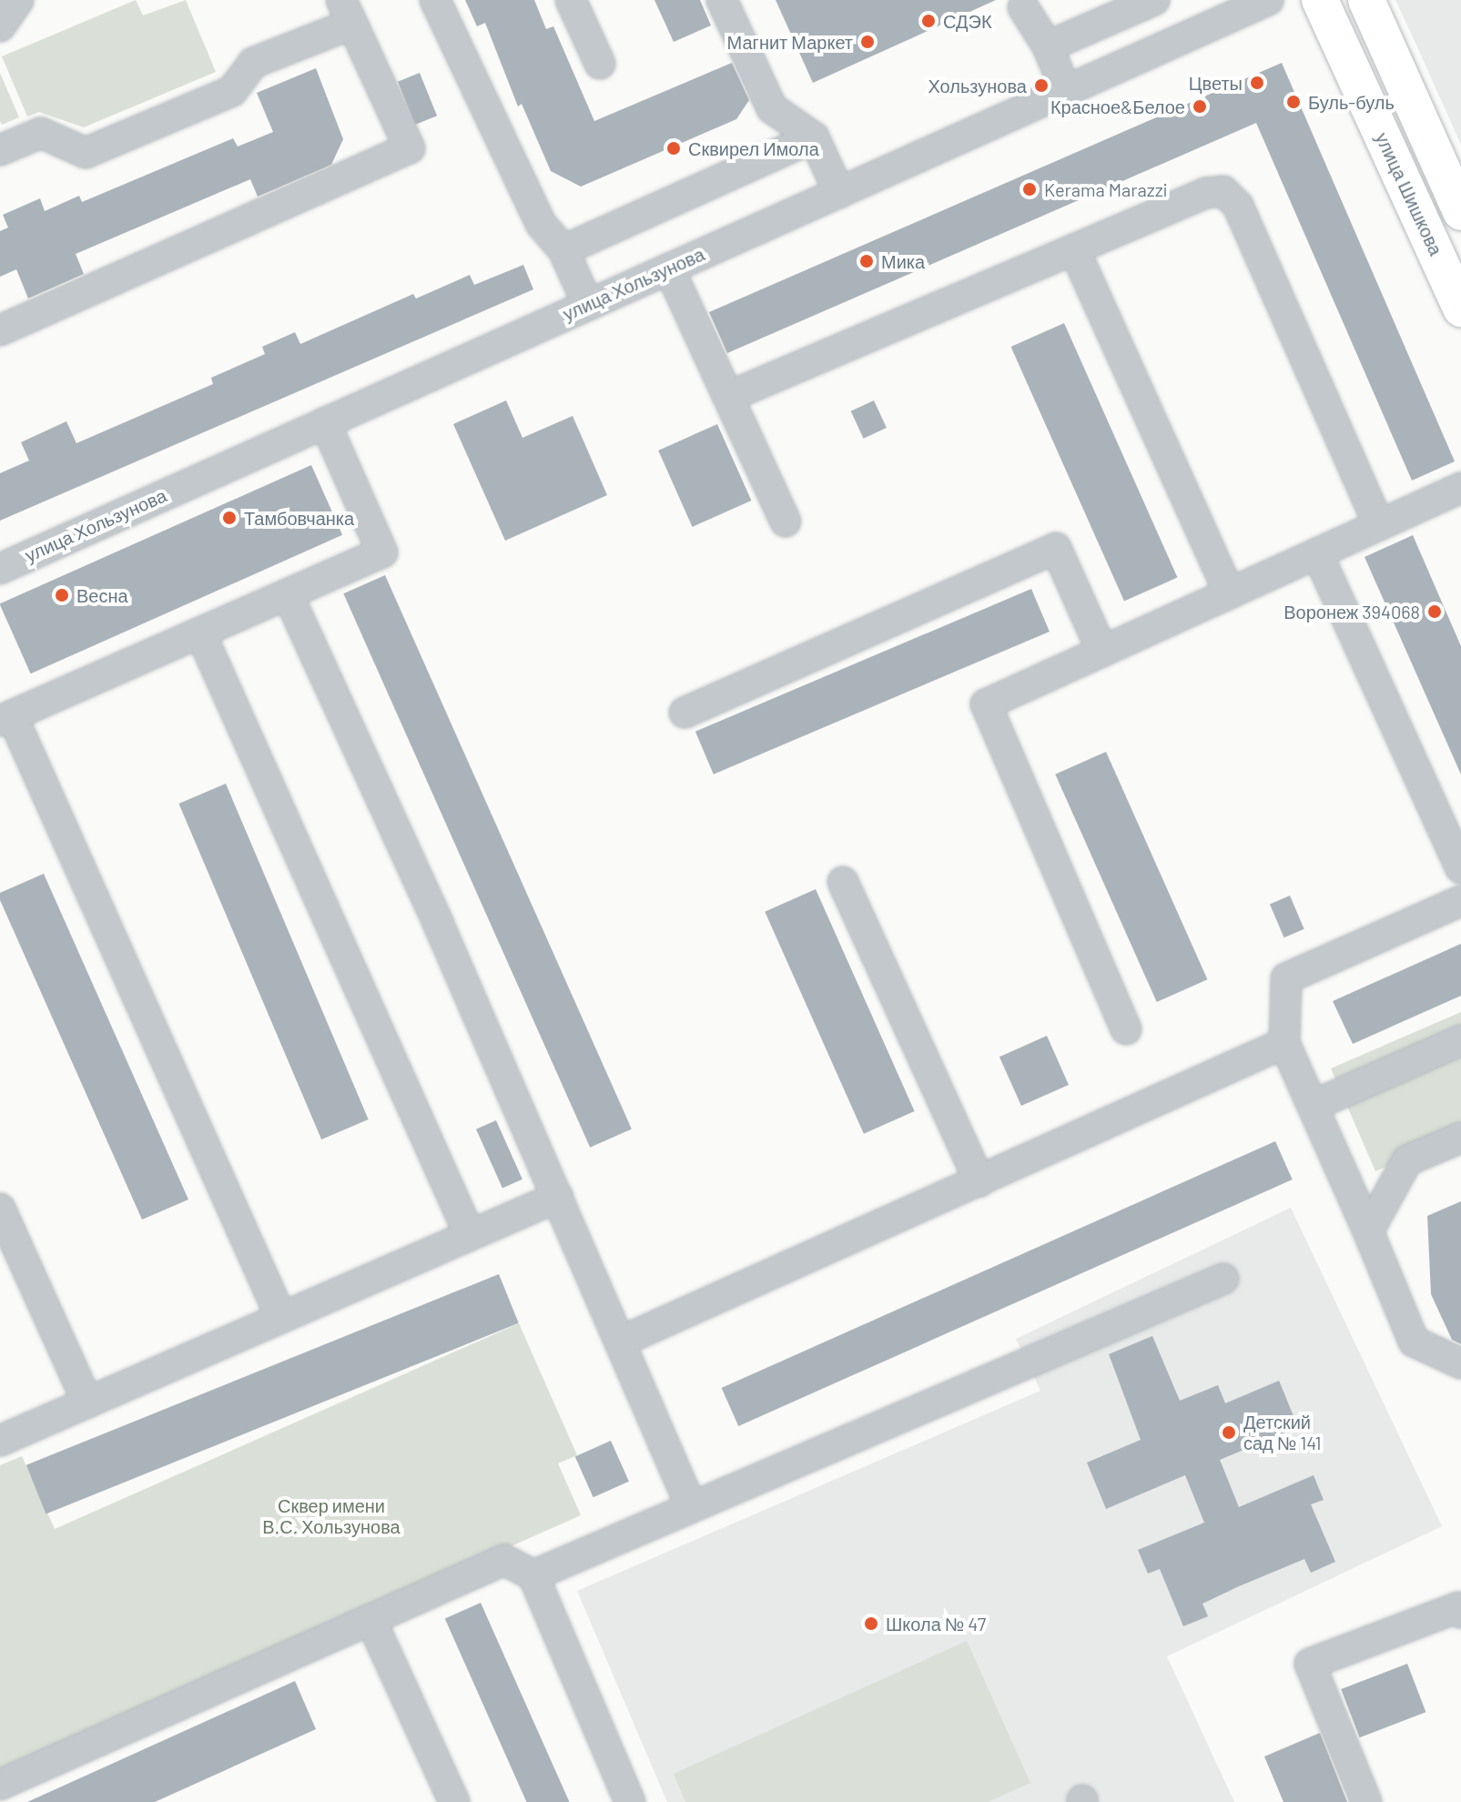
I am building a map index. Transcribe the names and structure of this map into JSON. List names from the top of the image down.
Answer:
{
  "streets": {
    "main road": ["улица Шишкова"],
    "street": ["улица Хользунова"]
  },
  "parks": ["Сквер имени В.С. Хользунова"],
  "places": [
    "СДЭК",
    "Магнит Маркет",
    "Цветы",
    "Хользунова",
    "Буль-буль",
    "Красное&Белое",
    "Сквирел Имола",
    "Kerama Marazzi",
    "Мика",
    "Тамбовчанка",
    "Весна",
    "Воронеж 394068",
    "Детский сад № 141",
    "Школа № 47"
  ]
}
